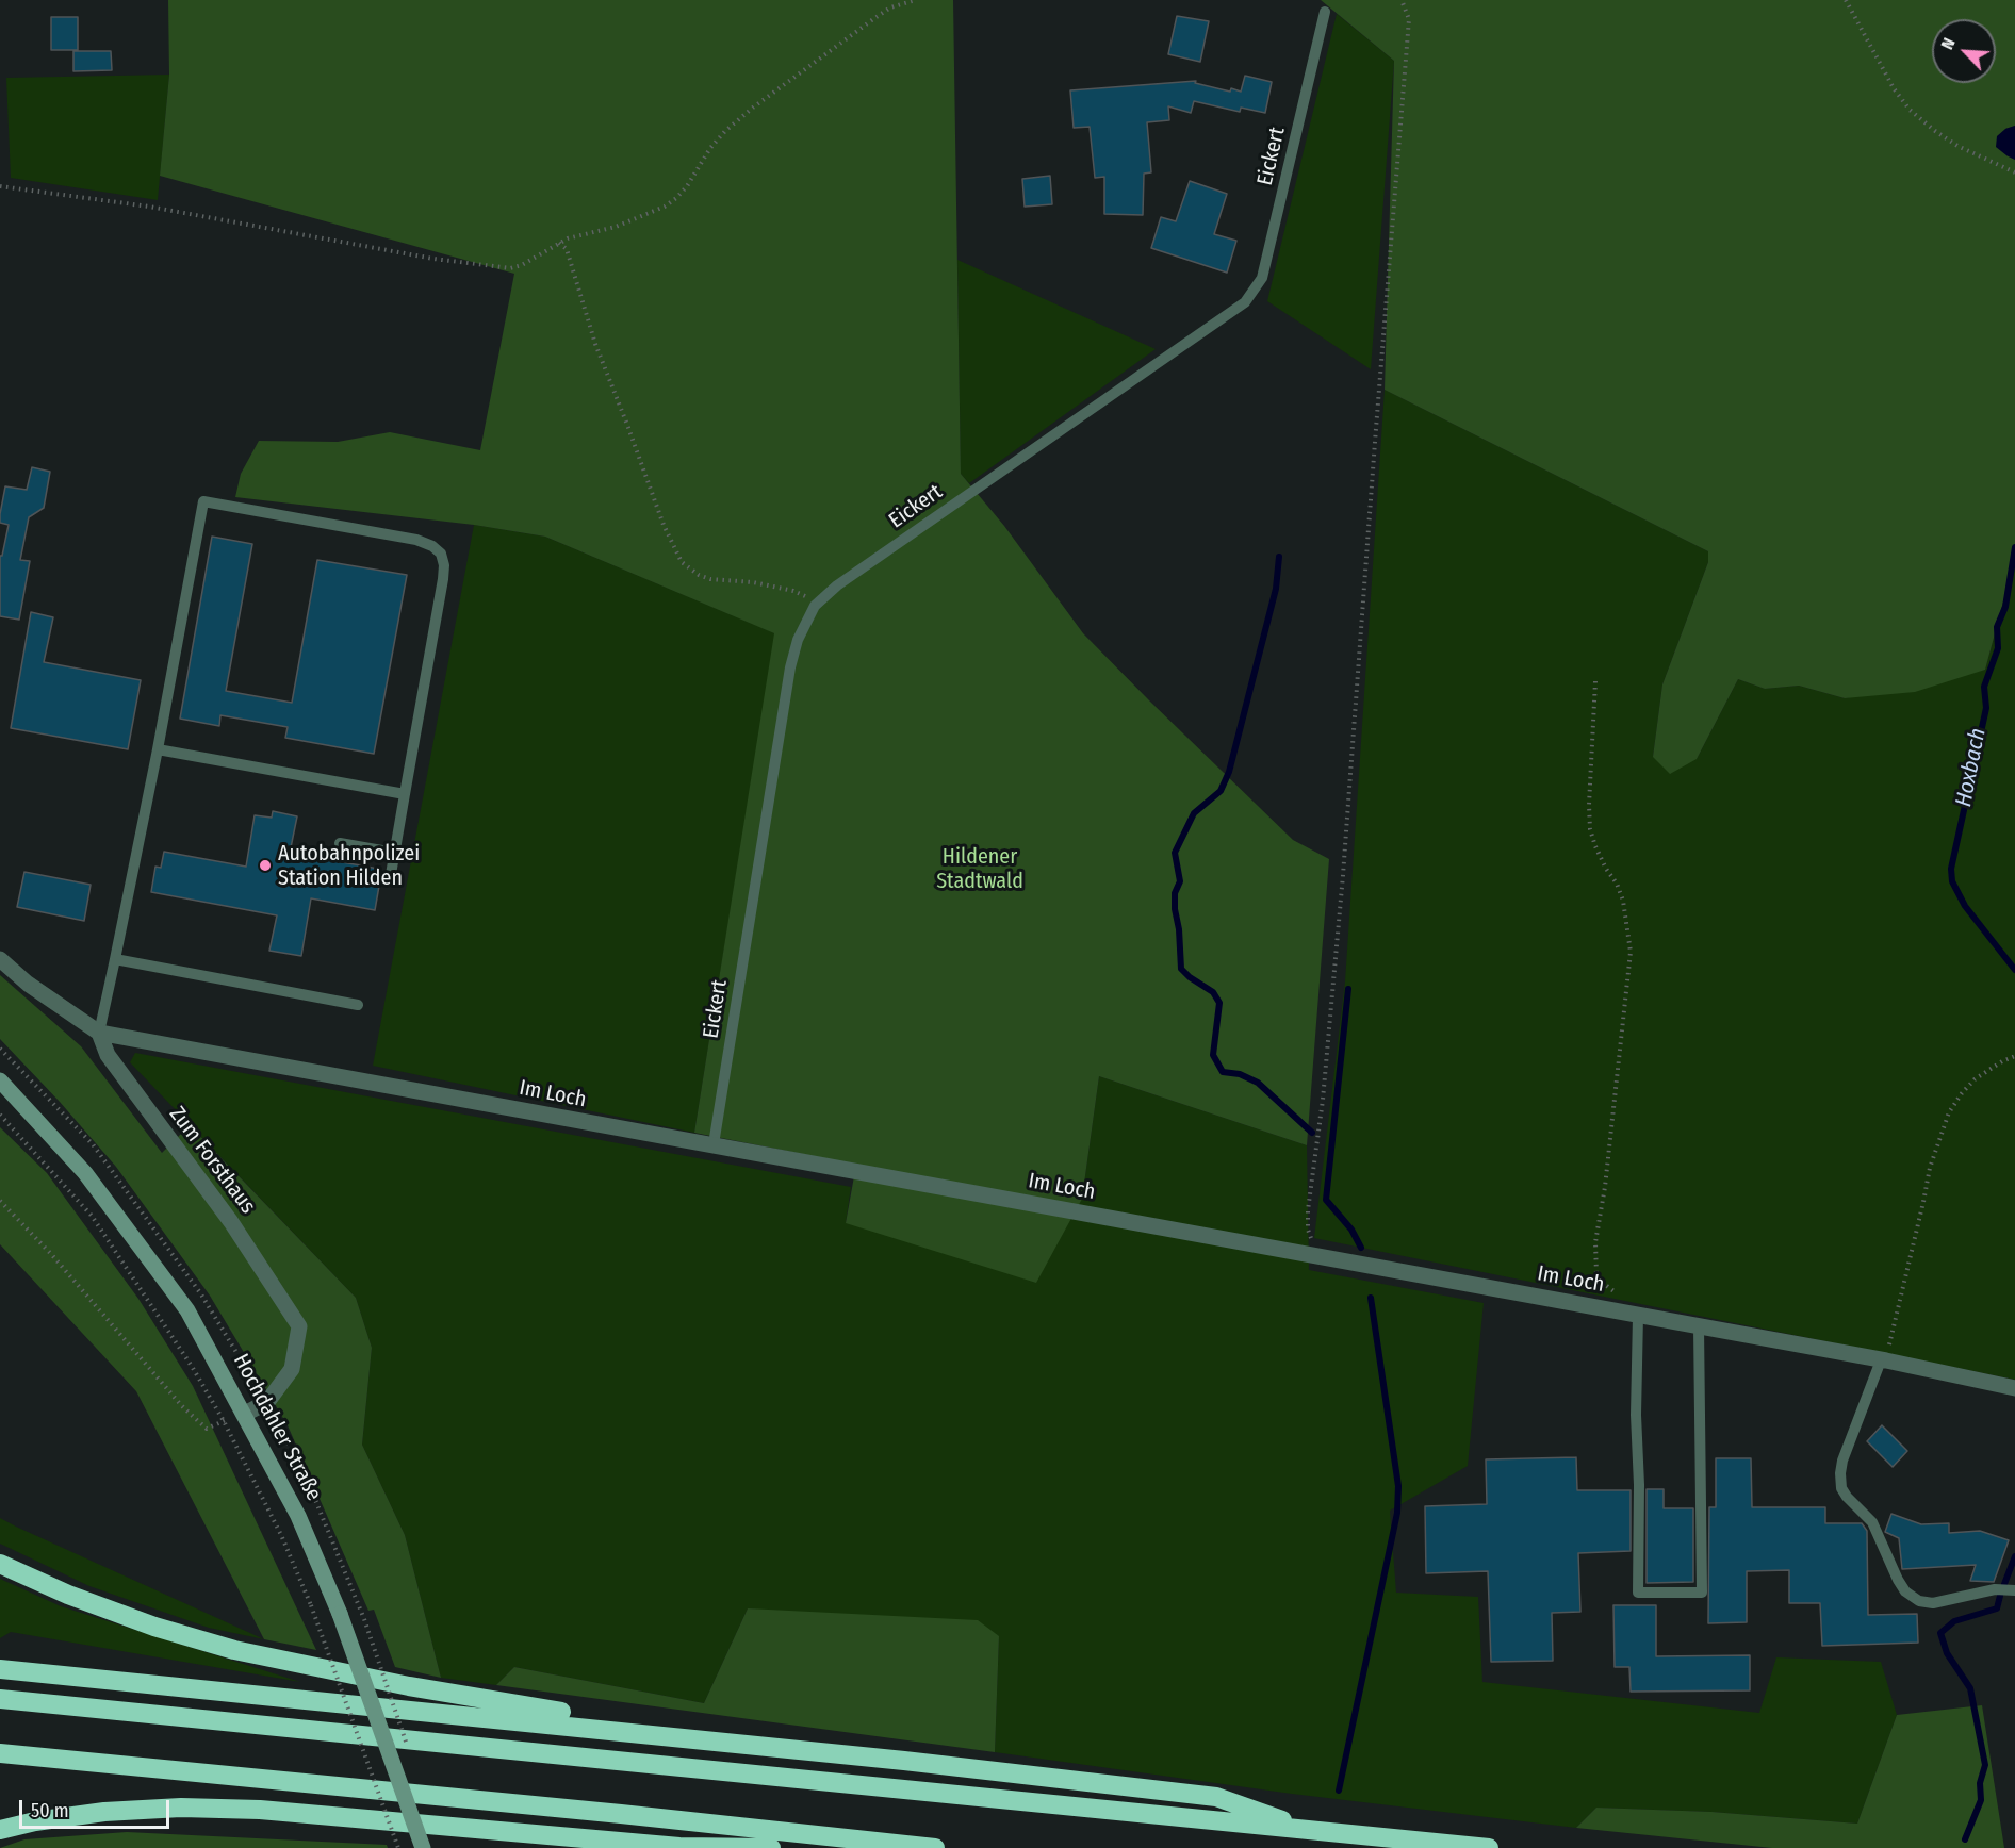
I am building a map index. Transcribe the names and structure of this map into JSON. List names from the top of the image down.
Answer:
{
  "streets": {
    "main road": ["Hochdahler Straße"],
    "street": ["Im Loch", "Zum Forsthaus"],
    "lane": ["Eickert"]
  },
  "crossings": [
    ["Eickert", "Im Loch"],
    ["Im Loch", "Zum Forsthaus"],
    ["Zum Forsthaus", "Hochdahler Straße"]
  ],
  "water": ["Hoxbach"],
  "parks": ["Hildener Stadtwald"],
  "places": ["Autobahnpolizei Station Hilden"],
  "scale_bar": "50 m",
  "north": "top left"
}
